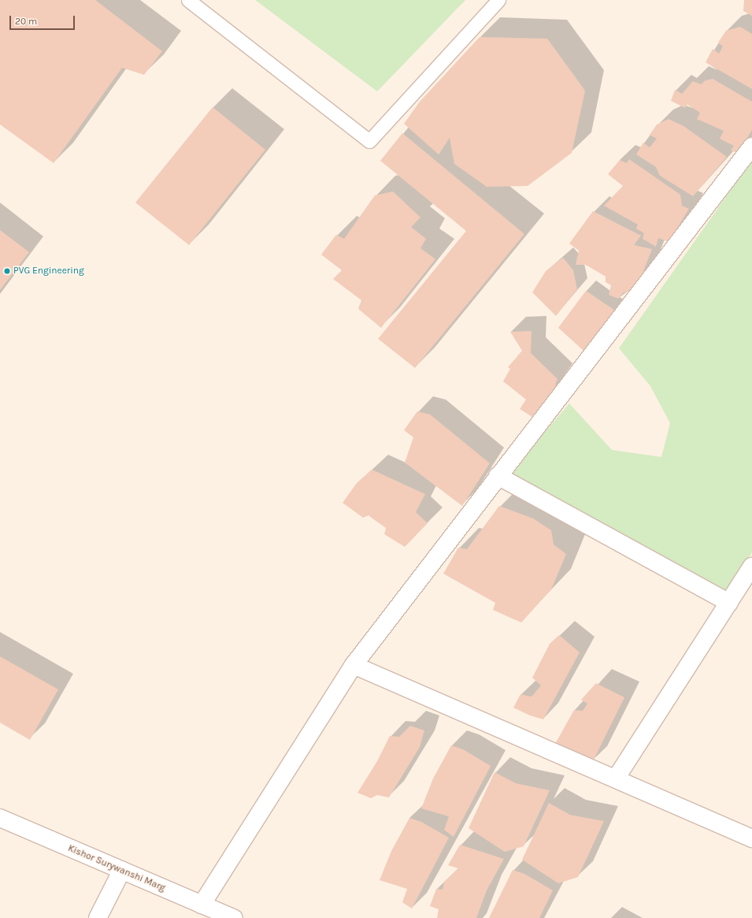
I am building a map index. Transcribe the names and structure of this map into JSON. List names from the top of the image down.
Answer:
{
  "streets": {
    "street": ["Kishor Surywanshi Marg"]
  },
  "places": ["PVG Engineering"],
  "scale_bar": "20 m"
}
